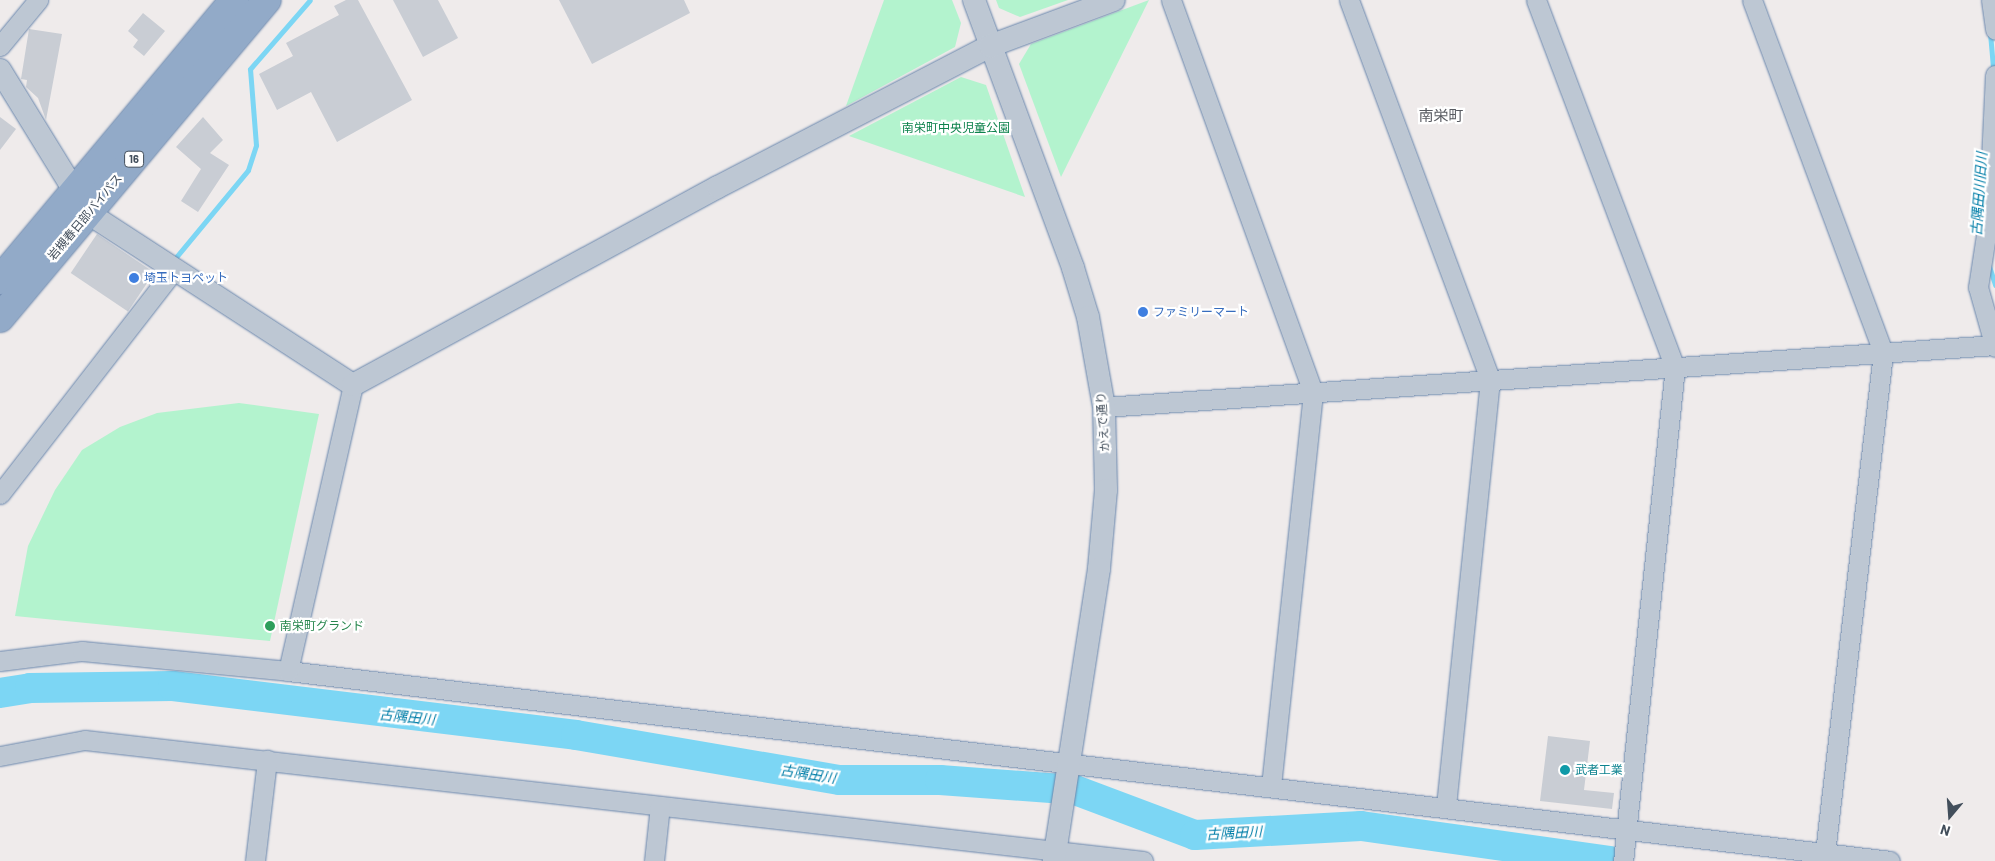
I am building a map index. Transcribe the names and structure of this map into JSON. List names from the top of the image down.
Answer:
{
  "streets": {
    "highway": ["16", "岩槻春日部バイパス"],
    "street": ["かえで通り"]
  },
  "districts": ["南栄町"],
  "water": ["古隅田川旧川", "古隅田川"],
  "parks": ["南栄町中央児童公園"],
  "places": [
    "埼玉トヨペット",
    "ファミリーマート",
    "南栄町グランド",
    "武者工業"
  ],
  "north": "bottom"
}
